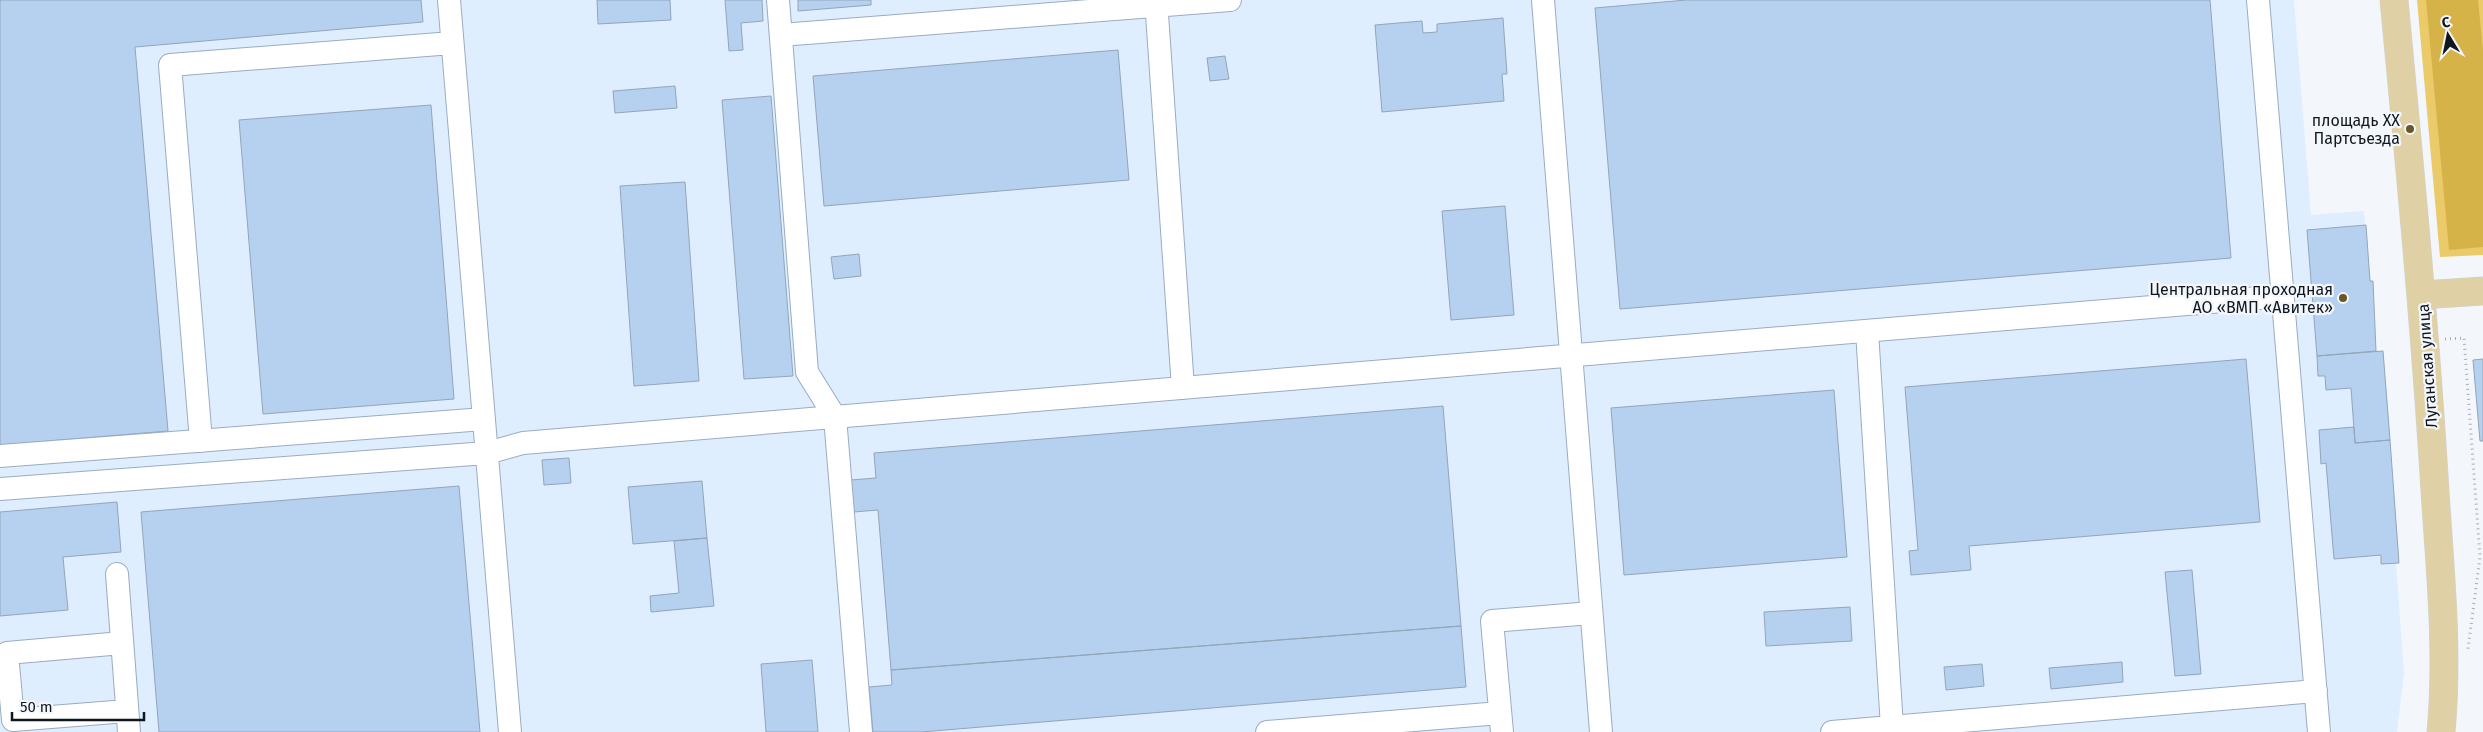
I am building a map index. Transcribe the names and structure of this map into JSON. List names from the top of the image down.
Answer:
{
  "streets": {
    "main road": ["Луганская улица"]
  },
  "places": ["площадь XX Партсъезда", "Центральная проходная АО «ВМП «Авитек»"],
  "scale_bar": "50 m",
  "north": "top"
}
